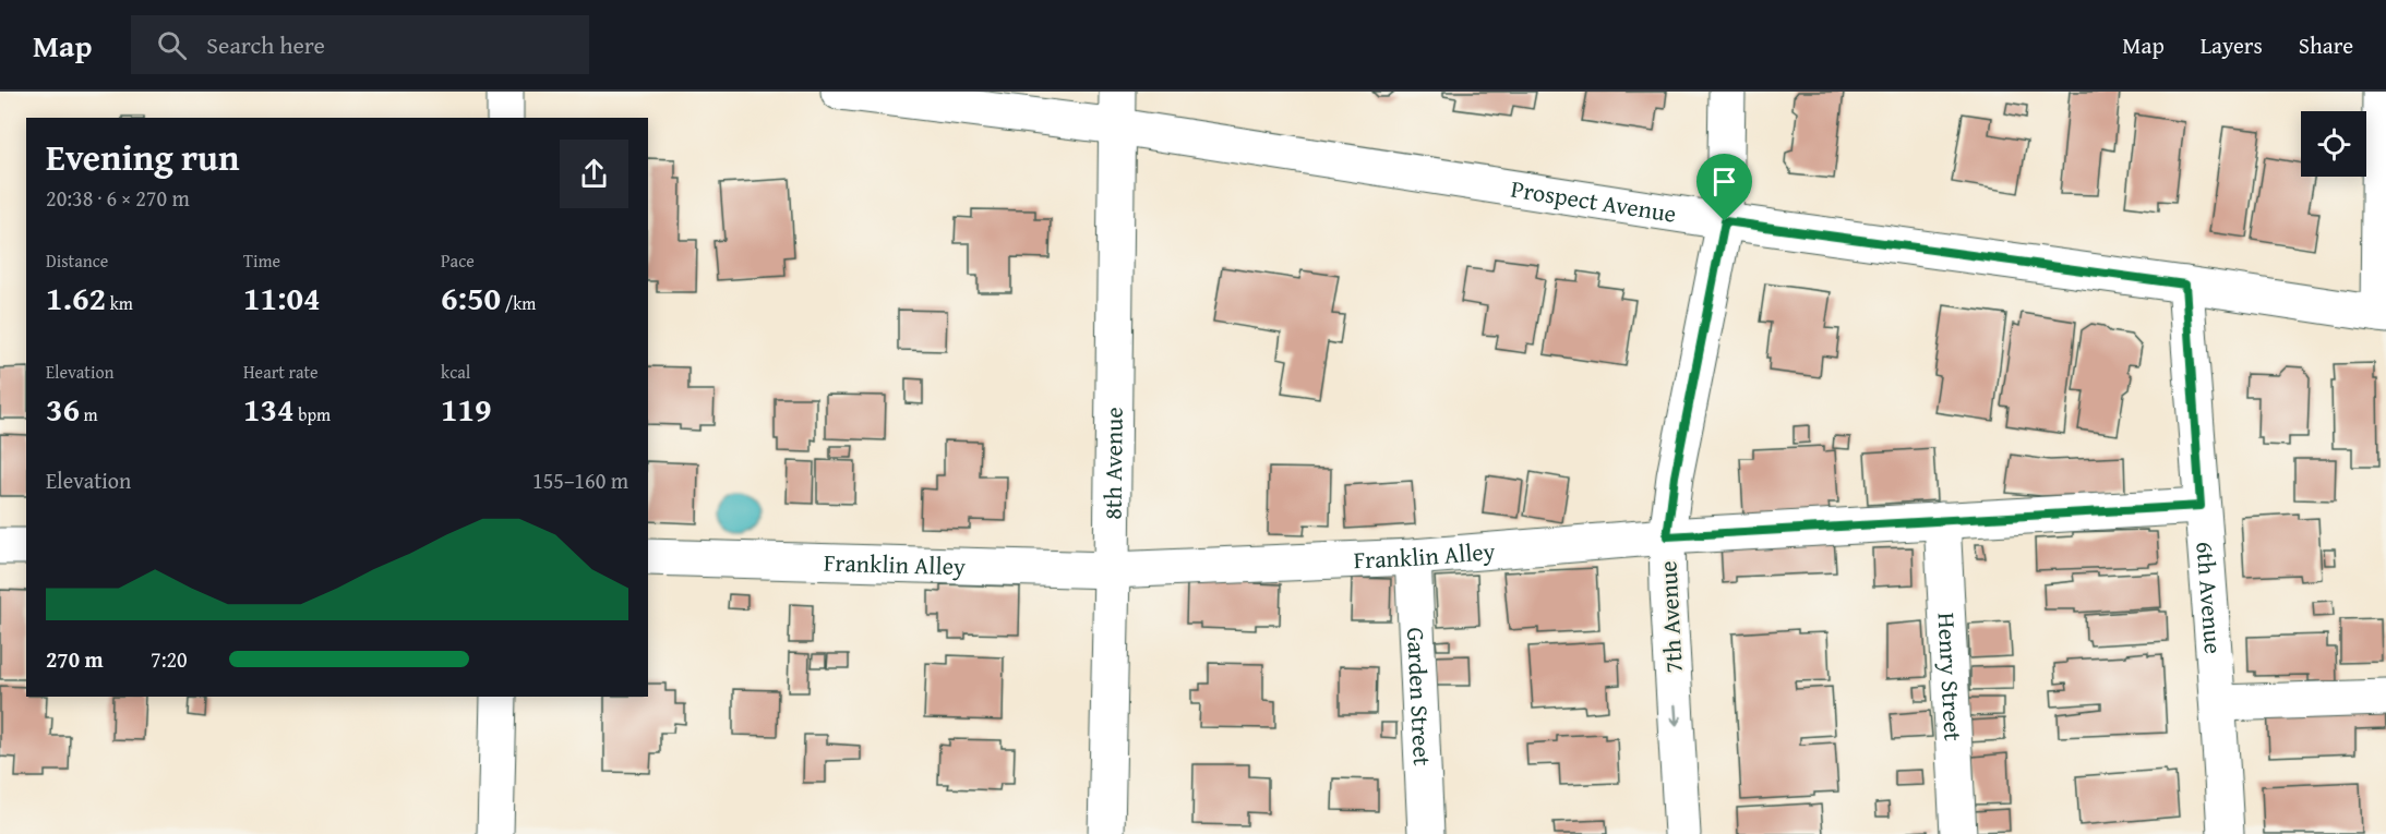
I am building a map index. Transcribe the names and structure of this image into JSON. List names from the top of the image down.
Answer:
{
  "streets": {
    "street": [
      "Prospect Avenue",
      "8th Avenue",
      "Franklin Alley",
      "6th Avenue",
      "7th Avenue",
      "Henry Street",
      "Garden Street"
    ]
  },
  "crossings": [
    ["Prospect Avenue", "8th Avenue"],
    ["Prospect Avenue", "6th Avenue"],
    ["Prospect Avenue", "7th Avenue"],
    ["8th Avenue", "Franklin Alley"],
    ["Franklin Alley", "6th Avenue"],
    ["Franklin Alley", "7th Avenue"],
    ["Franklin Alley", "Henry Street"],
    ["Franklin Alley", "Garden Street"]
  ],
  "one_way": ["7th Avenue"],
  "page": {
    "header": "Map",
    "search": "Search here",
    "nav": ["Map", "Layers", "Share"],
    "heading": ["Evening run", "20:38 · 6 × 270 m"],
    "stats": [
      ["Distance", "1.62 km"],
      ["Time", "11:04"],
      ["Pace", "6:50 /km"],
      ["Elevation", "36 m"],
      ["Heart rate", "134 bpm"],
      ["kcal", "119"]
    ],
    "chart": ["Elevation", "155–160 m"],
    "list": [
      {
        "name": "270 m",
        "note": "7:20"
      }
    ]
  }
}
